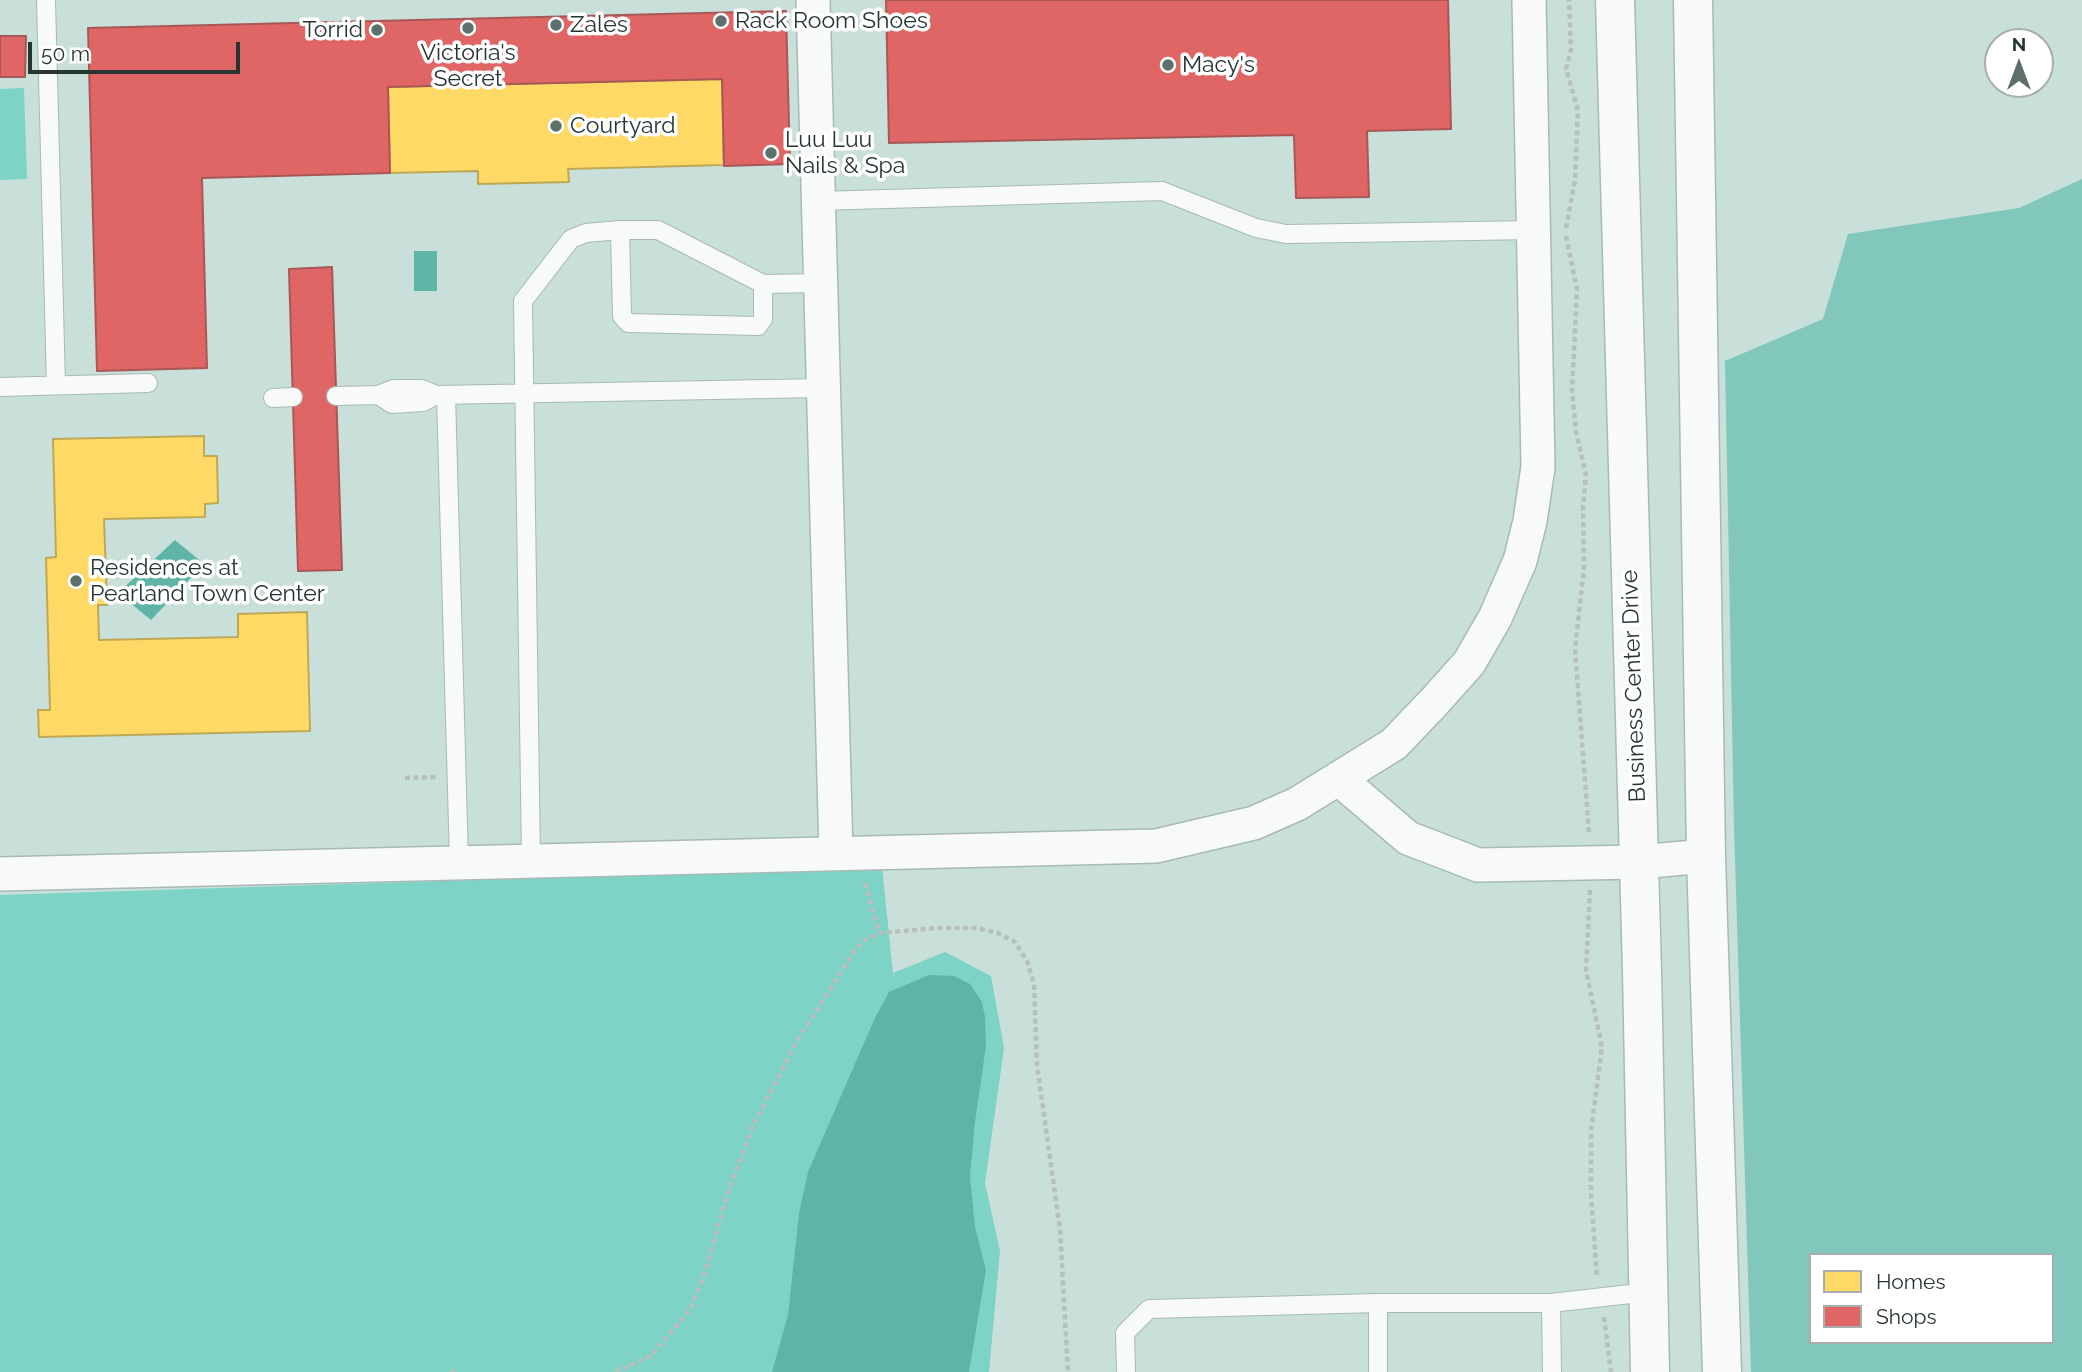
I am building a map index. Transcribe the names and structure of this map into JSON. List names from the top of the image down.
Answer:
{
  "streets": {
    "street": ["Business Center Drive"]
  },
  "places": [
    "Rack Room Shoes",
    "Zales",
    "Victoria's Secret",
    "Torrid",
    "Macy's",
    "Courtyard",
    "Luu Luu Nails & Spa",
    "Residences at Pearland Town Center"
  ],
  "legend": ["Homes", "Shops"],
  "scale_bar": "50 m",
  "north": "top"
}
